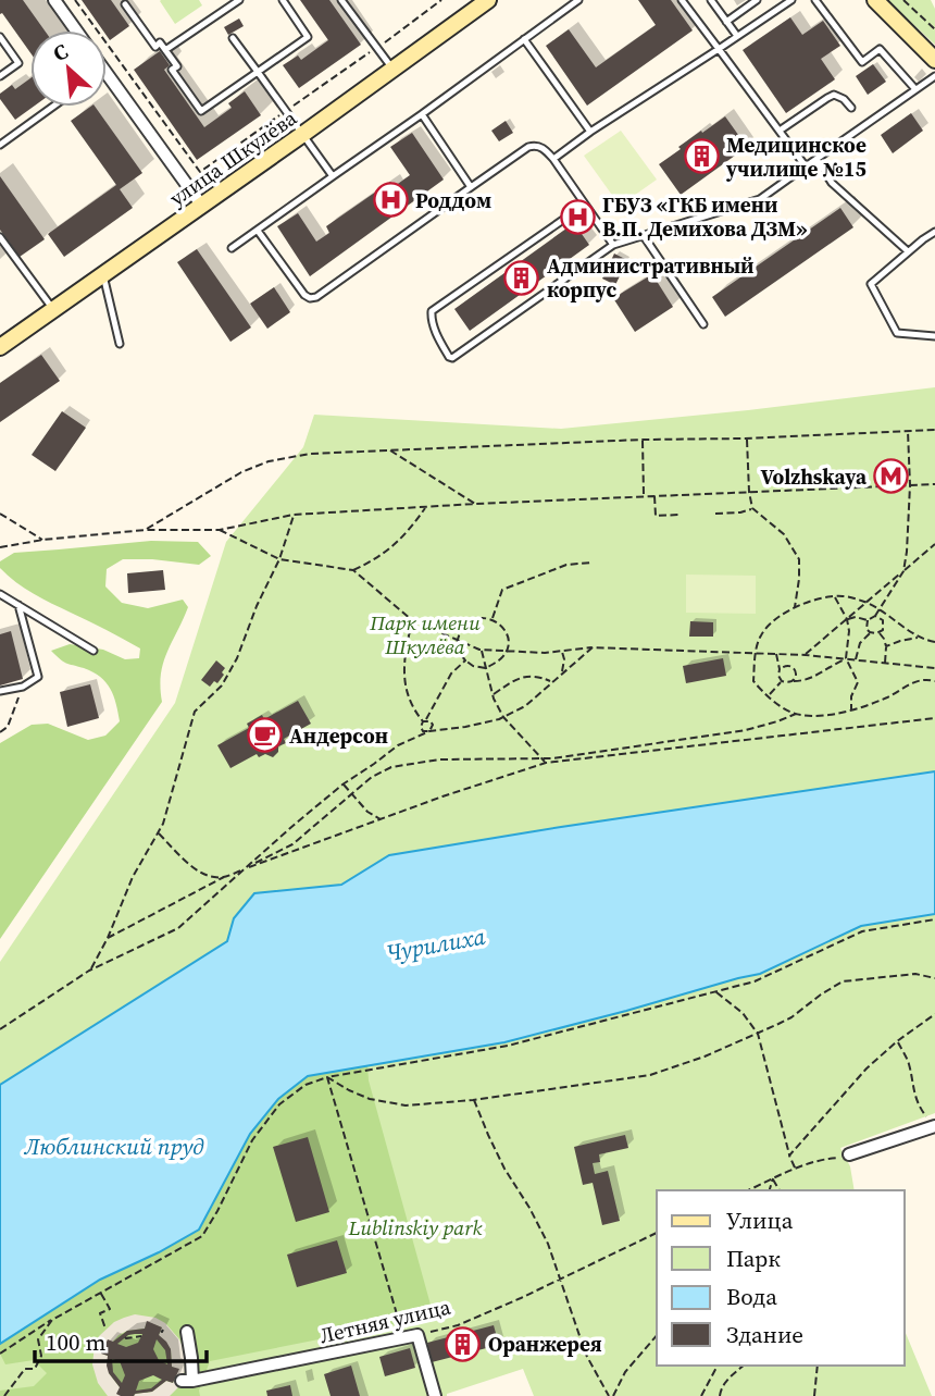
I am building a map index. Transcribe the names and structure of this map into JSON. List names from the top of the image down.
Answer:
{
  "streets": {
    "street": ["улица Шкулёва", "Летняя улица"]
  },
  "water": ["Чурилиха", "Люблинский пруд"],
  "parks": ["Парк имени Шкулёва", "Lublinskiy park"],
  "places": {
    "building": ["Медицинское училище №15", "Административный корпус", "Оранжерея"],
    "hospital": ["Роддом", "ГБУЗ «ГКБ имени В.П. Демихова ДЗМ»"],
    "metro station": ["Volzhskaya"],
    "cafe": ["Андерсон"]
  },
  "legend": [
    "Улица",
    "Парк",
    "Вода",
    "Здание"
  ],
  "scale_bar": "100 m",
  "north": "top left"
}
